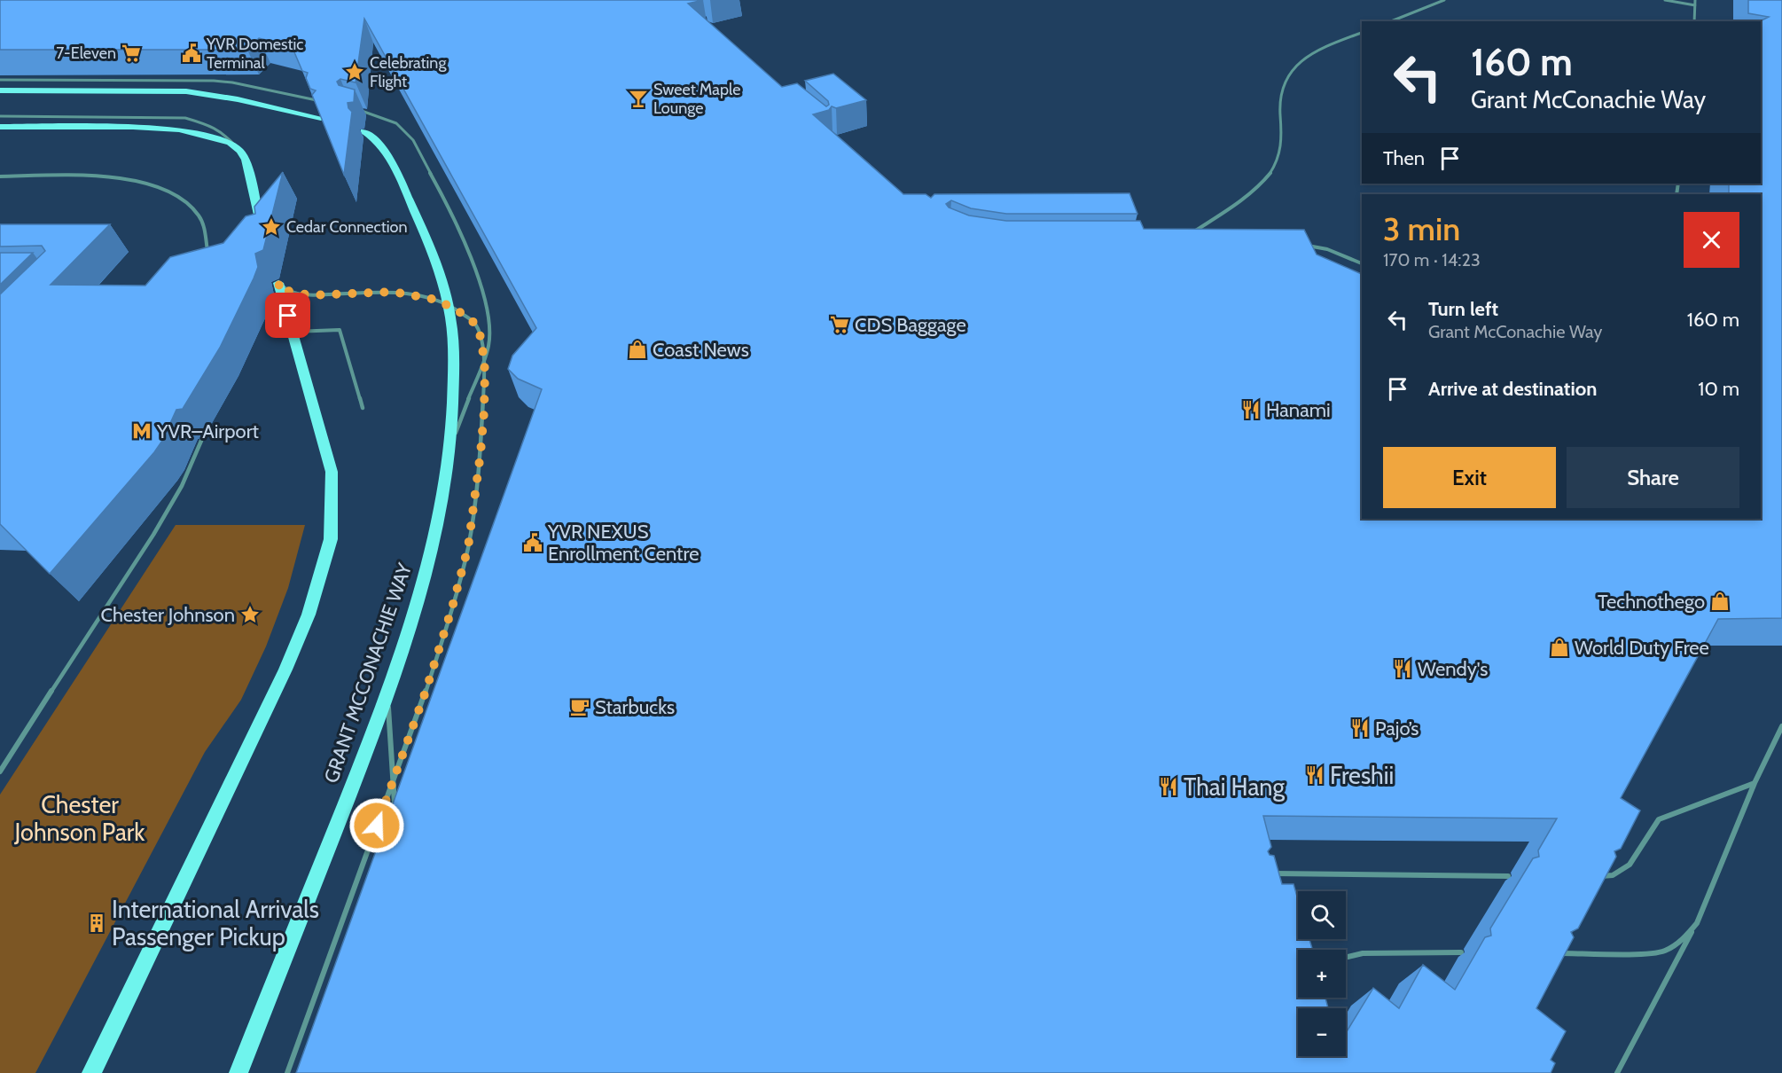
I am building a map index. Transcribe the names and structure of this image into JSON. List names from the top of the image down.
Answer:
{
  "streets": {
    "main road": ["GRANT MCCONACHIE WAY"]
  },
  "parks": ["Chester Johnson Park"],
  "places": {
    "supermarket": ["7-Eleven", "CDS Baggage"],
    "public building": ["YVR Domestic Terminal", "YVR NEXUS Enrollment Centre"],
    "place": ["Celebrating Flight", "Cedar Connection", "Chester Johnson"],
    "bar": ["Sweet Maple Lounge"],
    "shop": ["Coast News", "Technothego", "World Duty Free"],
    "restaurant": [
      "Hanami",
      "Wendy's",
      "Pajo’s",
      "Freshii",
      "Thai Hang"
    ],
    "metro station": ["YVR–Airport"],
    "cafe": ["Starbucks"],
    "building": ["International Arrivals Passenger Pickup"]
  },
  "page": {
    "turn": ["160 m", "Grant McConachie Way"],
    "then": "Then",
    "heading": ["3 min", "170 m · 14:23"],
    "list": [
      {
        "name": "Turn left",
        "note": "Grant McConachie Way",
        "value": "160 m"
      },
      {
        "name": "Arrive at destination",
        "value": "10 m"
      }
    ],
    "buttons": ["Exit", "Share"],
    "map_buttons": ["+", "−"]
  }
}
